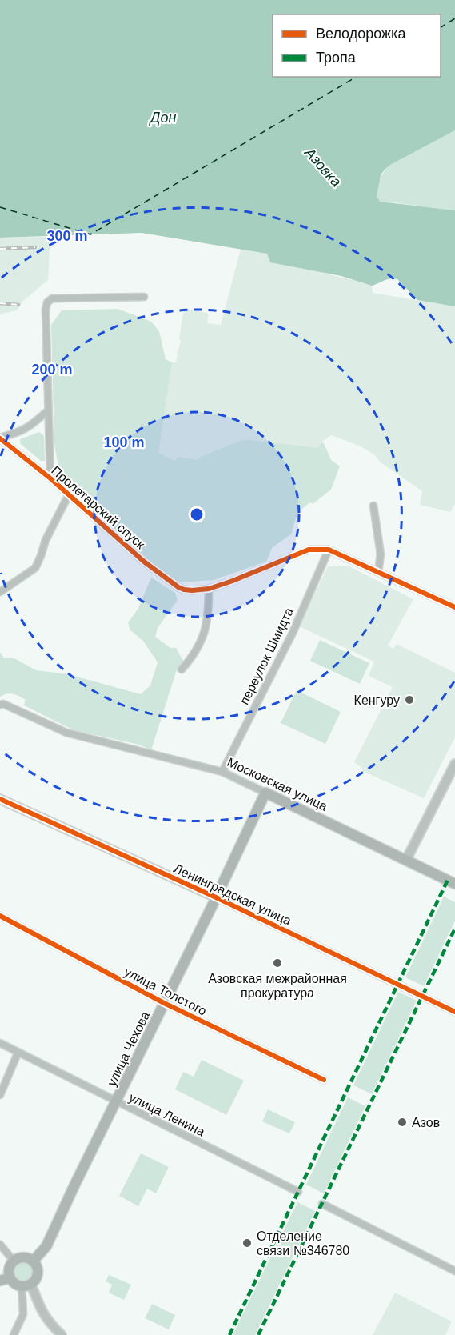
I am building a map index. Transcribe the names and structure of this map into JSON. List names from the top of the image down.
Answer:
{
  "streets": {
    "main road": ["Московская улица", "улица Чехова"],
    "street": [
      "Пролетарский спуск",
      "переулок Шмидта",
      "Ленинградская улица",
      "улица Толстого",
      "улица Ленина"
    ]
  },
  "crossings": [
    ["переулок Шмидта", "Московская улица"],
    ["Московская улица", "улица Чехова"],
    ["Ленинградская улица", "улица Чехова"],
    ["улица Толстого", "улица Чехова"],
    ["улица Чехова", "улица Ленина"]
  ],
  "water": ["Дон", "Азовка"],
  "places": [
    "Кенгуру",
    "Азовская межрайонная прокуратура",
    "Азов",
    "Отделение связи №346780"
  ],
  "legend": ["Велодорожка", "Тропа"],
  "rings": ["300 m", "200 m", "100 m"]
}
